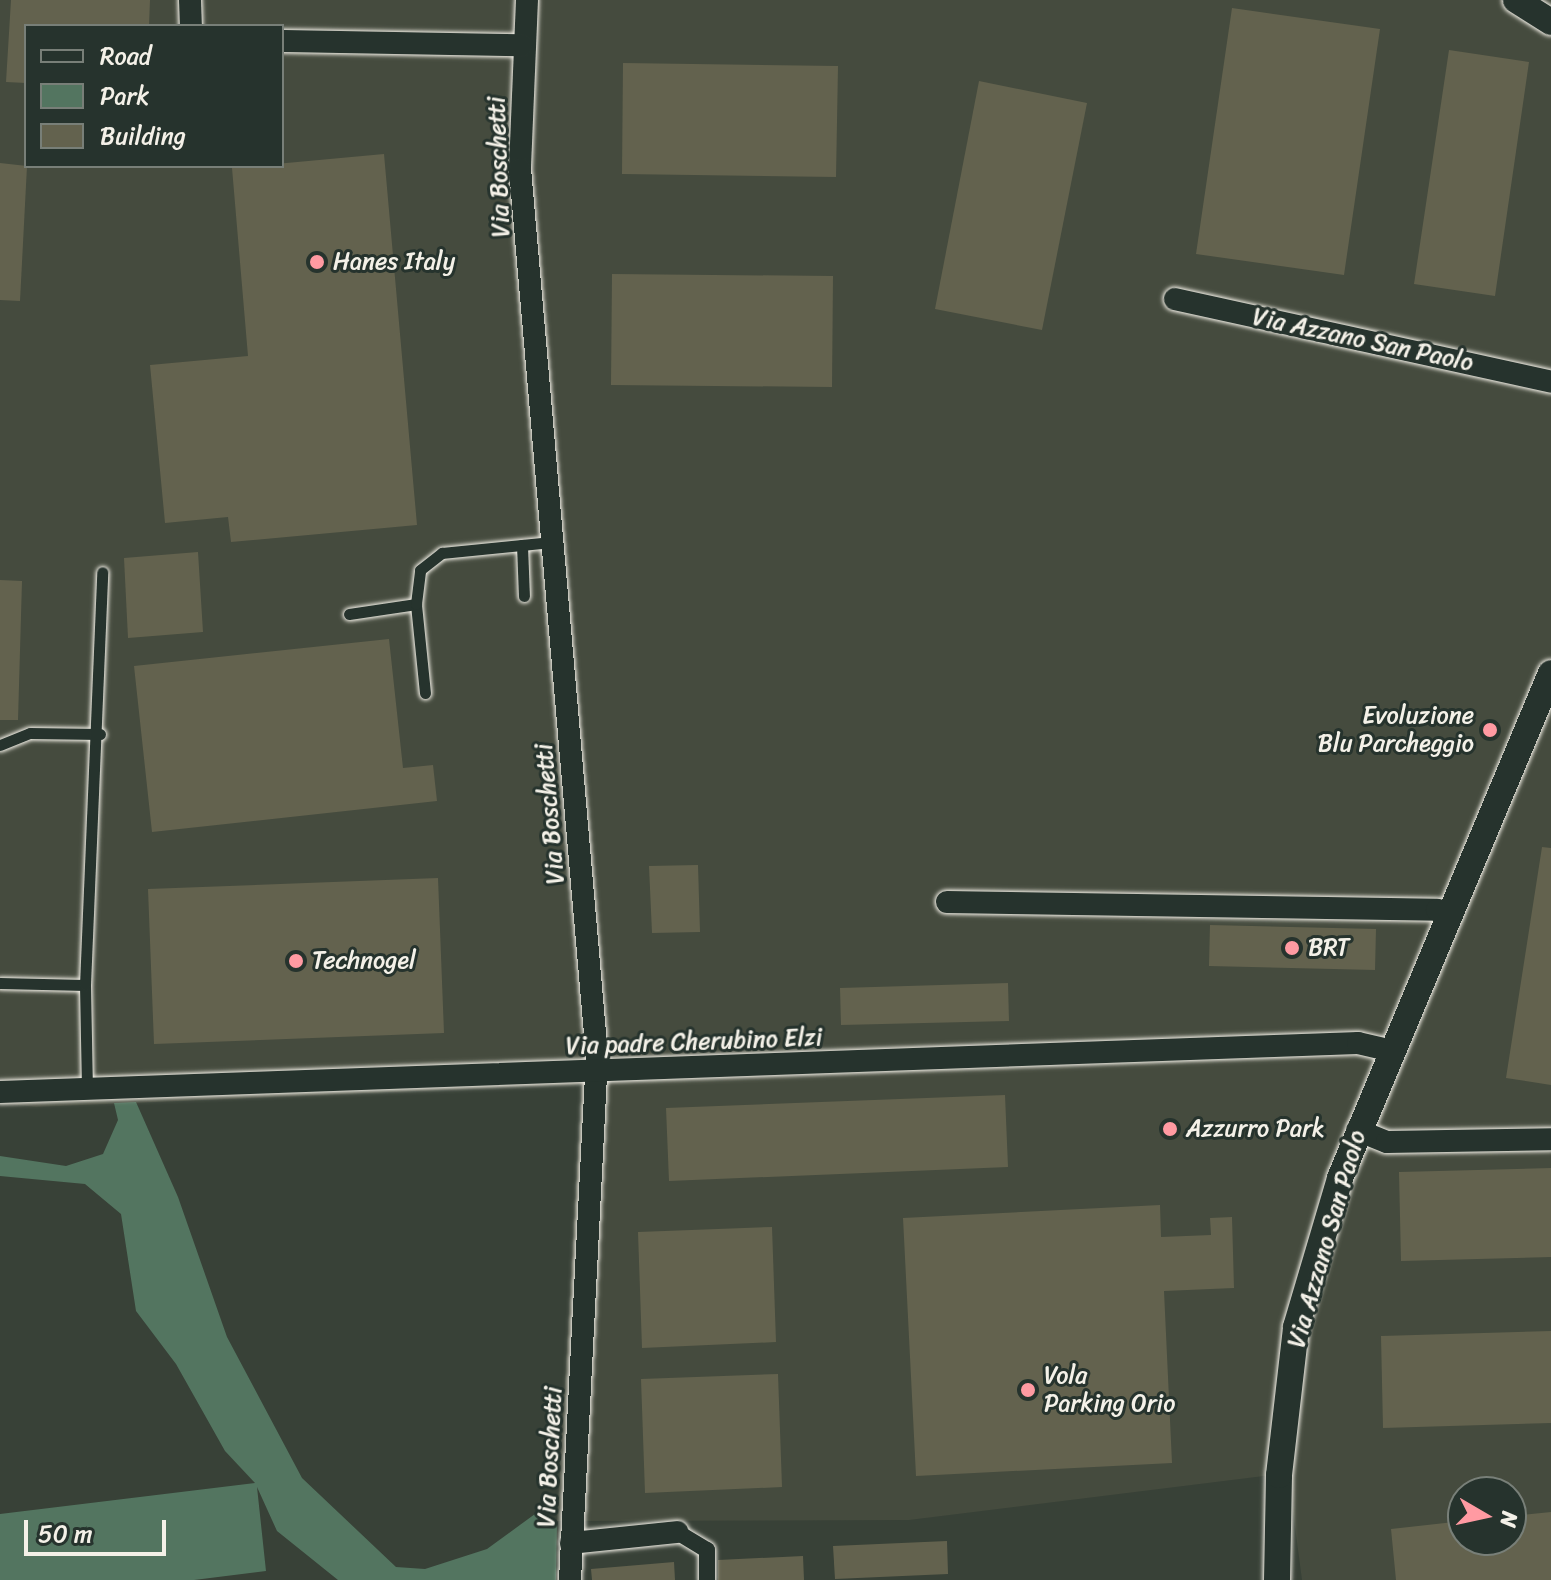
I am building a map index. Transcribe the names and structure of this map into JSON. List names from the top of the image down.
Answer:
{
  "streets": {
    "street": ["Via Boschetti", "Via Azzano San Paolo", "Via padre Cherubino Elzi"]
  },
  "crossings": [
    ["Via Boschetti", "Via padre Cherubino Elzi"],
    ["Via Azzano San Paolo", "Via padre Cherubino Elzi"]
  ],
  "places": [
    "Hanes Italy",
    "Evoluzione Blu Parcheggio",
    "BRT",
    "Technogel",
    "Azzurro Park",
    "Vola Parking Orio"
  ],
  "legend": ["Road", "Park", "Building"],
  "scale_bar": "50 m",
  "north": "right"
}
